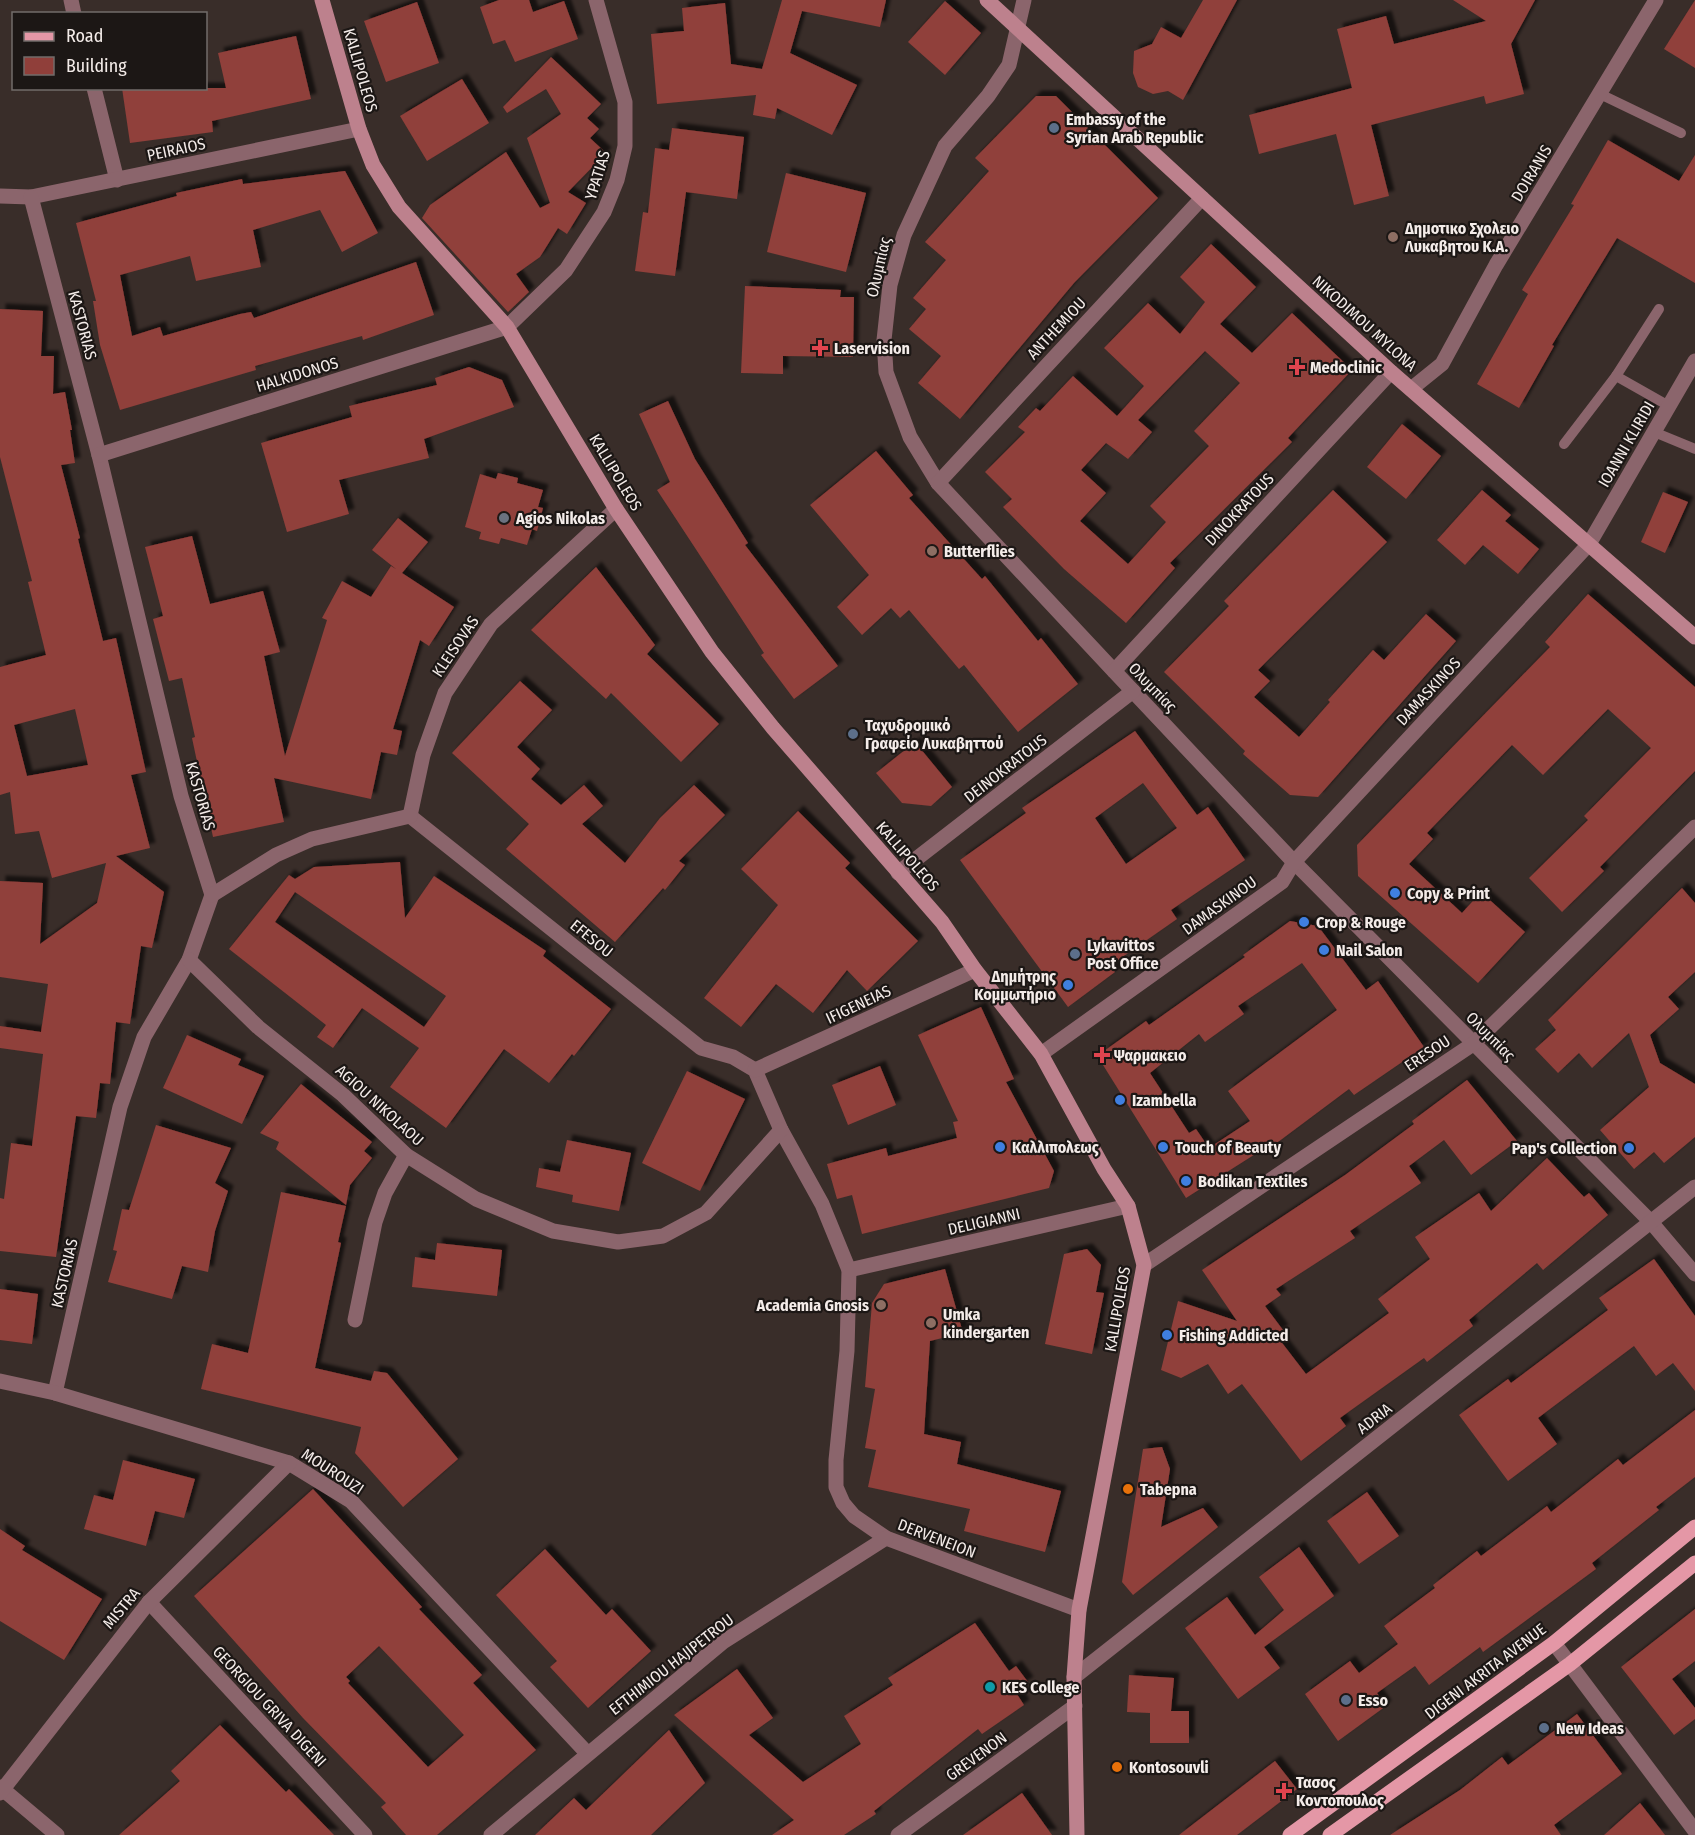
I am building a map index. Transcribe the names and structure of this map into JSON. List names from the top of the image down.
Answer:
{
  "streets": {
    "main road": ["KALLIPOLEOS", "NIKODIMOU MYLONA", "DIGENI AKRITA AVENUE"],
    "street": [
      "PEIRAIOS",
      "DOIRANIS",
      "YPATIAS",
      "Ολυμπίας",
      "KASTORIAS",
      "ANTHEMIOU",
      "HALKIDONOS",
      "IOANNI KLIRIDI",
      "DINOKRATOUS",
      "KLEISOVAS",
      "DAMASKINOS",
      "DEINOKRATOUS",
      "DAMASKINOU",
      "EFESOU",
      "IFIGENEIAS",
      "ERESOU",
      "AGIOU NIKOLAOU",
      "DELIGIANNI",
      "ADRIA",
      "MOUROUZI",
      "DERVENEION",
      "MISTRA",
      "EFTHIMIOU HAJIPETROU",
      "GEORGIOU GRIVA DIGENI",
      "GREVENON"
    ]
  },
  "crossings": [
    ["KALLIPOLEOS", "PEIRAIOS"],
    ["KALLIPOLEOS", "YPATIAS"],
    ["KALLIPOLEOS", "HALKIDONOS"],
    ["KALLIPOLEOS", "KLEISOVAS"],
    ["KALLIPOLEOS", "DEINOKRATOUS"],
    ["KALLIPOLEOS", "DAMASKINOU"],
    ["KALLIPOLEOS", "IFIGENEIAS"],
    ["KALLIPOLEOS", "ERESOU"],
    ["KALLIPOLEOS", "DELIGIANNI"],
    ["KALLIPOLEOS", "ADRIA"],
    ["KALLIPOLEOS", "DERVENEION"],
    ["KALLIPOLEOS", "GREVENON"],
    ["PEIRAIOS", "KASTORIAS"],
    ["DOIRANIS", "NIKODIMOU MYLONA"],
    ["YPATIAS", "HALKIDONOS"],
    ["Ολυμπίας", "NIKODIMOU MYLONA"],
    ["Ολυμπίας", "ANTHEMIOU"],
    ["Ολυμπίας", "DINOKRATOUS"],
    ["Ολυμπίας", "DAMASKINOS"],
    ["Ολυμπίας", "DEINOKRATOUS"],
    ["Ολυμπίας", "DAMASKINOU"],
    ["Ολυμπίας", "ERESOU"],
    ["Ολυμπίας", "ADRIA"],
    ["NIKODIMOU MYLONA", "ANTHEMIOU"],
    ["NIKODIMOU MYLONA", "IOANNI KLIRIDI"],
    ["NIKODIMOU MYLONA", "DINOKRATOUS"],
    ["NIKODIMOU MYLONA", "DAMASKINOS"],
    ["KASTORIAS", "HALKIDONOS"],
    ["KASTORIAS", "AGIOU NIKOLAOU"],
    ["KASTORIAS", "MOUROUZI"],
    ["IOANNI KLIRIDI", "DAMASKINOS"],
    ["KLEISOVAS", "EFESOU"],
    ["DAMASKINOS", "DAMASKINOU"],
    ["EFESOU", "IFIGENEIAS"],
    ["DELIGIANNI", "DERVENEION"],
    ["MOUROUZI", "MISTRA"],
    ["MOUROUZI", "EFTHIMIOU HAJIPETROU"],
    ["DERVENEION", "EFTHIMIOU HAJIPETROU"],
    ["MISTRA", "GEORGIOU GRIVA DIGENI"]
  ],
  "places": {
    "other": [
      "Embassy of the Syrian Arab Republic",
      "Δημοτικο Σχολειο Λυκαβητου Κ.Α.",
      "Agios Nikolas",
      "Butterflies",
      "Ταχυδρομικό Γραφείο Λυκαβηττού",
      "Copy & Print",
      "Crop & Rouge",
      "Nail Salon",
      "Lykavittos Post Office",
      "Δημήτρης Κομμωτήριο",
      "Izambella",
      "Καλλιπολεως",
      "Touch of Beauty",
      "Pap's Collection",
      "Bodikan Textiles",
      "Academia Gnosis",
      "Umka kindergarten",
      "Fishing Addicted",
      "Tabepna",
      "KES College",
      "Esso",
      "New Ideas",
      "Kontosouvli"
    ],
    "health": [
      "Laservision",
      "Medoclinic",
      "Ψαρμακειο",
      "Τασος Κοντοπουλος"
    ]
  },
  "legend": ["Road", "Building"]
}
